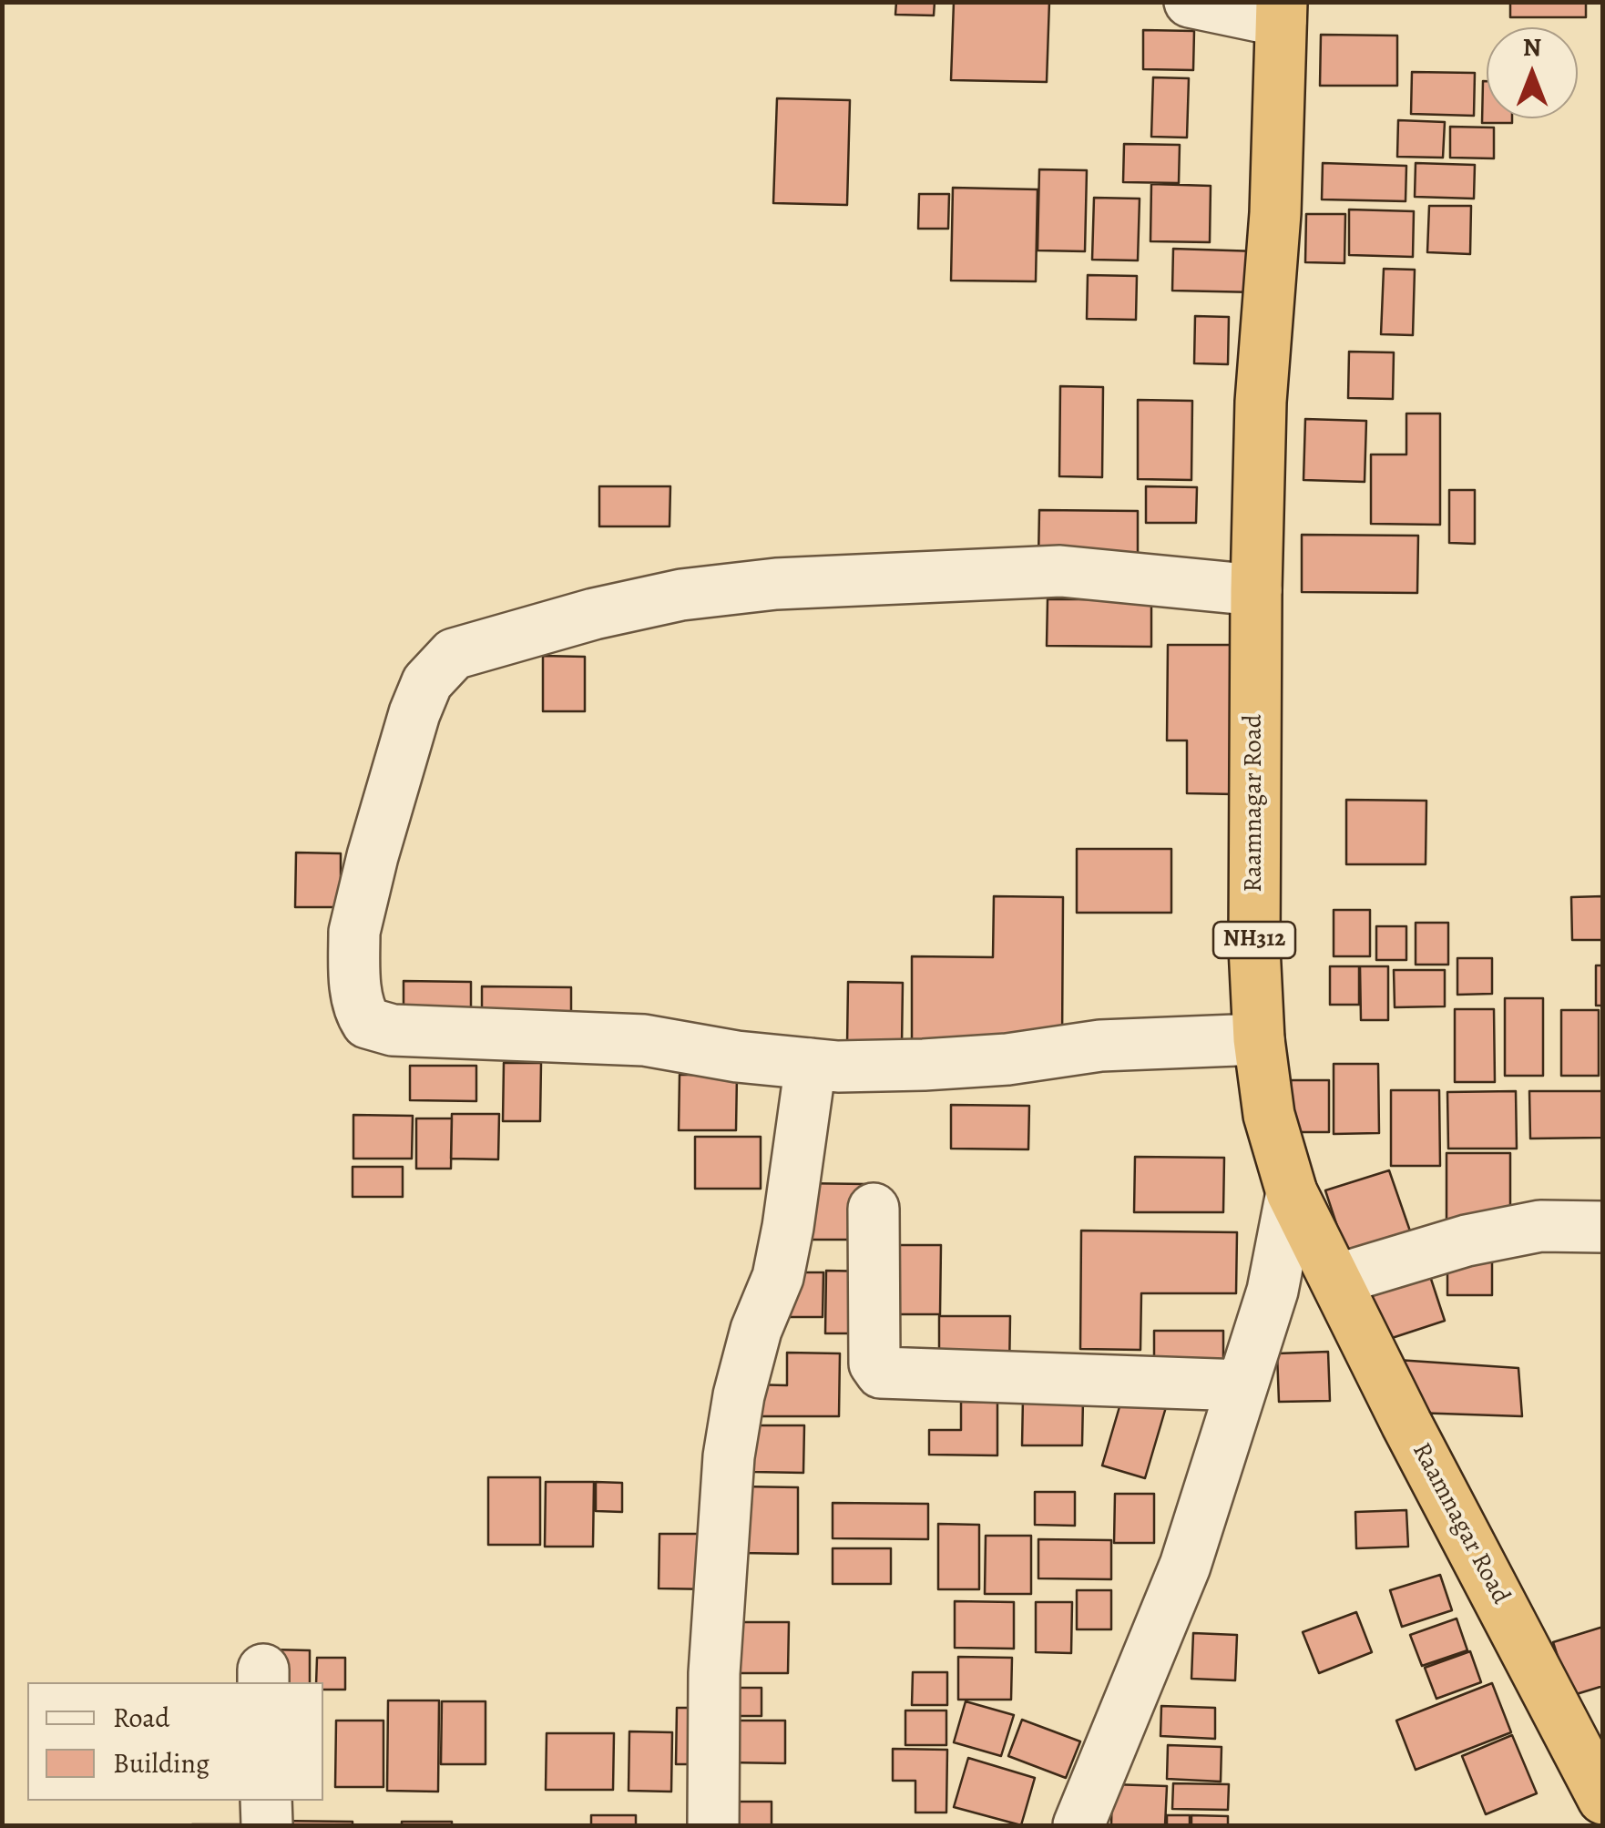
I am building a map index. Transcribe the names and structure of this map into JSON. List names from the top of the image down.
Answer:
{
  "streets": {
    "highway": ["Raamnagar Road", "NH312"]
  },
  "legend": ["Road", "Building"],
  "north": "top"
}
